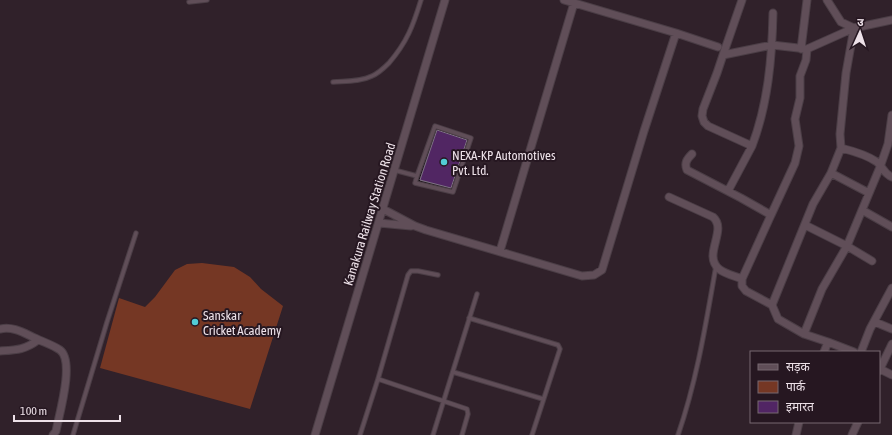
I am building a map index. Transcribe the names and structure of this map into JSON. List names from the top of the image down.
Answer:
{
  "streets": {
    "street": ["Kanakura Railway Station Road"]
  },
  "places": ["NEXA-KP Automotives Pvt. Ltd.", "Sanskar Cricket Academy"],
  "legend": ["सड़क", "पार्क", "इमारत"],
  "scale_bar": "100 m",
  "north": "top"
}
